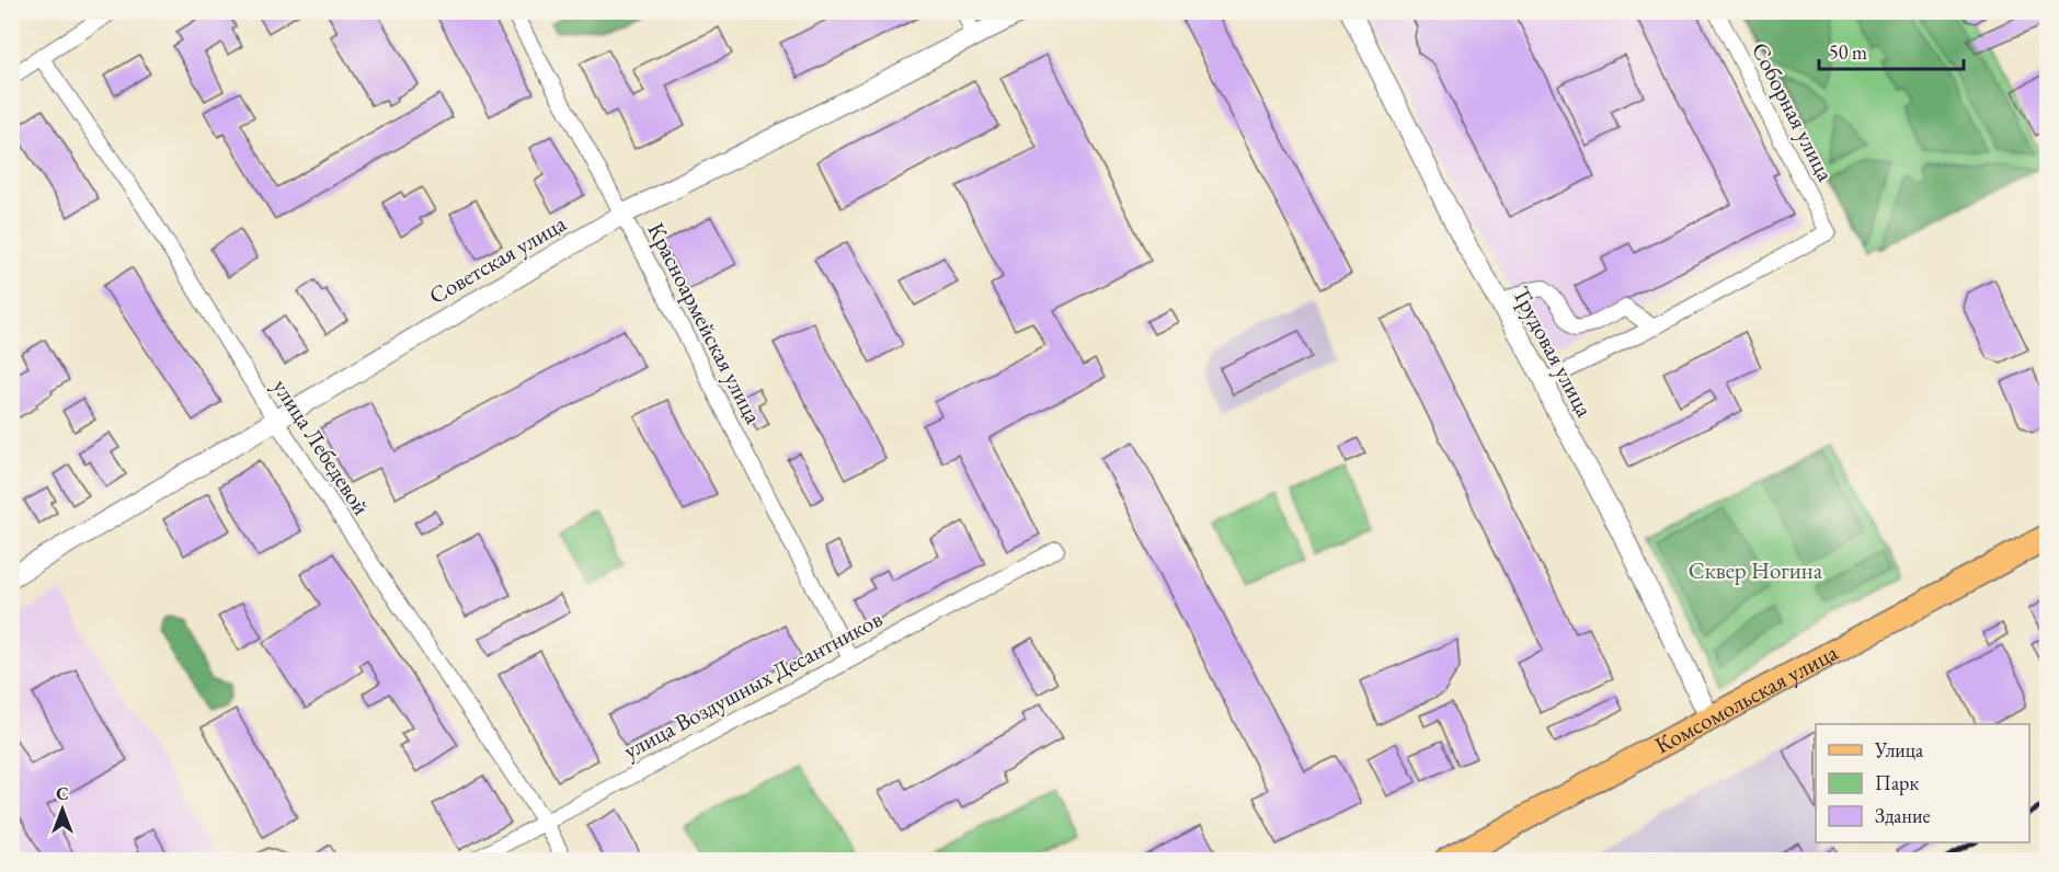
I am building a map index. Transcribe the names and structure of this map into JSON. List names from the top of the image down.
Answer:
{
  "streets": {
    "main road": ["Комсомольская улица"],
    "street": [
      "Соборная улица",
      "Советская улица",
      "Красноармейская улица",
      "Трудовая улица",
      "улица Лебедевой",
      "улица Воздушных Десантников"
    ]
  },
  "crossings": [
    ["Советская улица", "Красноармейская улица"],
    ["Советская улица", "улица Лебедевой"],
    ["Красноармейская улица", "улица Воздушных Десантников"],
    ["Трудовая улица", "Комсомольская улица"],
    ["улица Лебедевой", "улица Воздушных Десантников"]
  ],
  "parks": ["Сквер Ногина"],
  "legend": ["Улица", "Парк", "Здание"],
  "scale_bar": "50 m",
  "north": "top"
}
